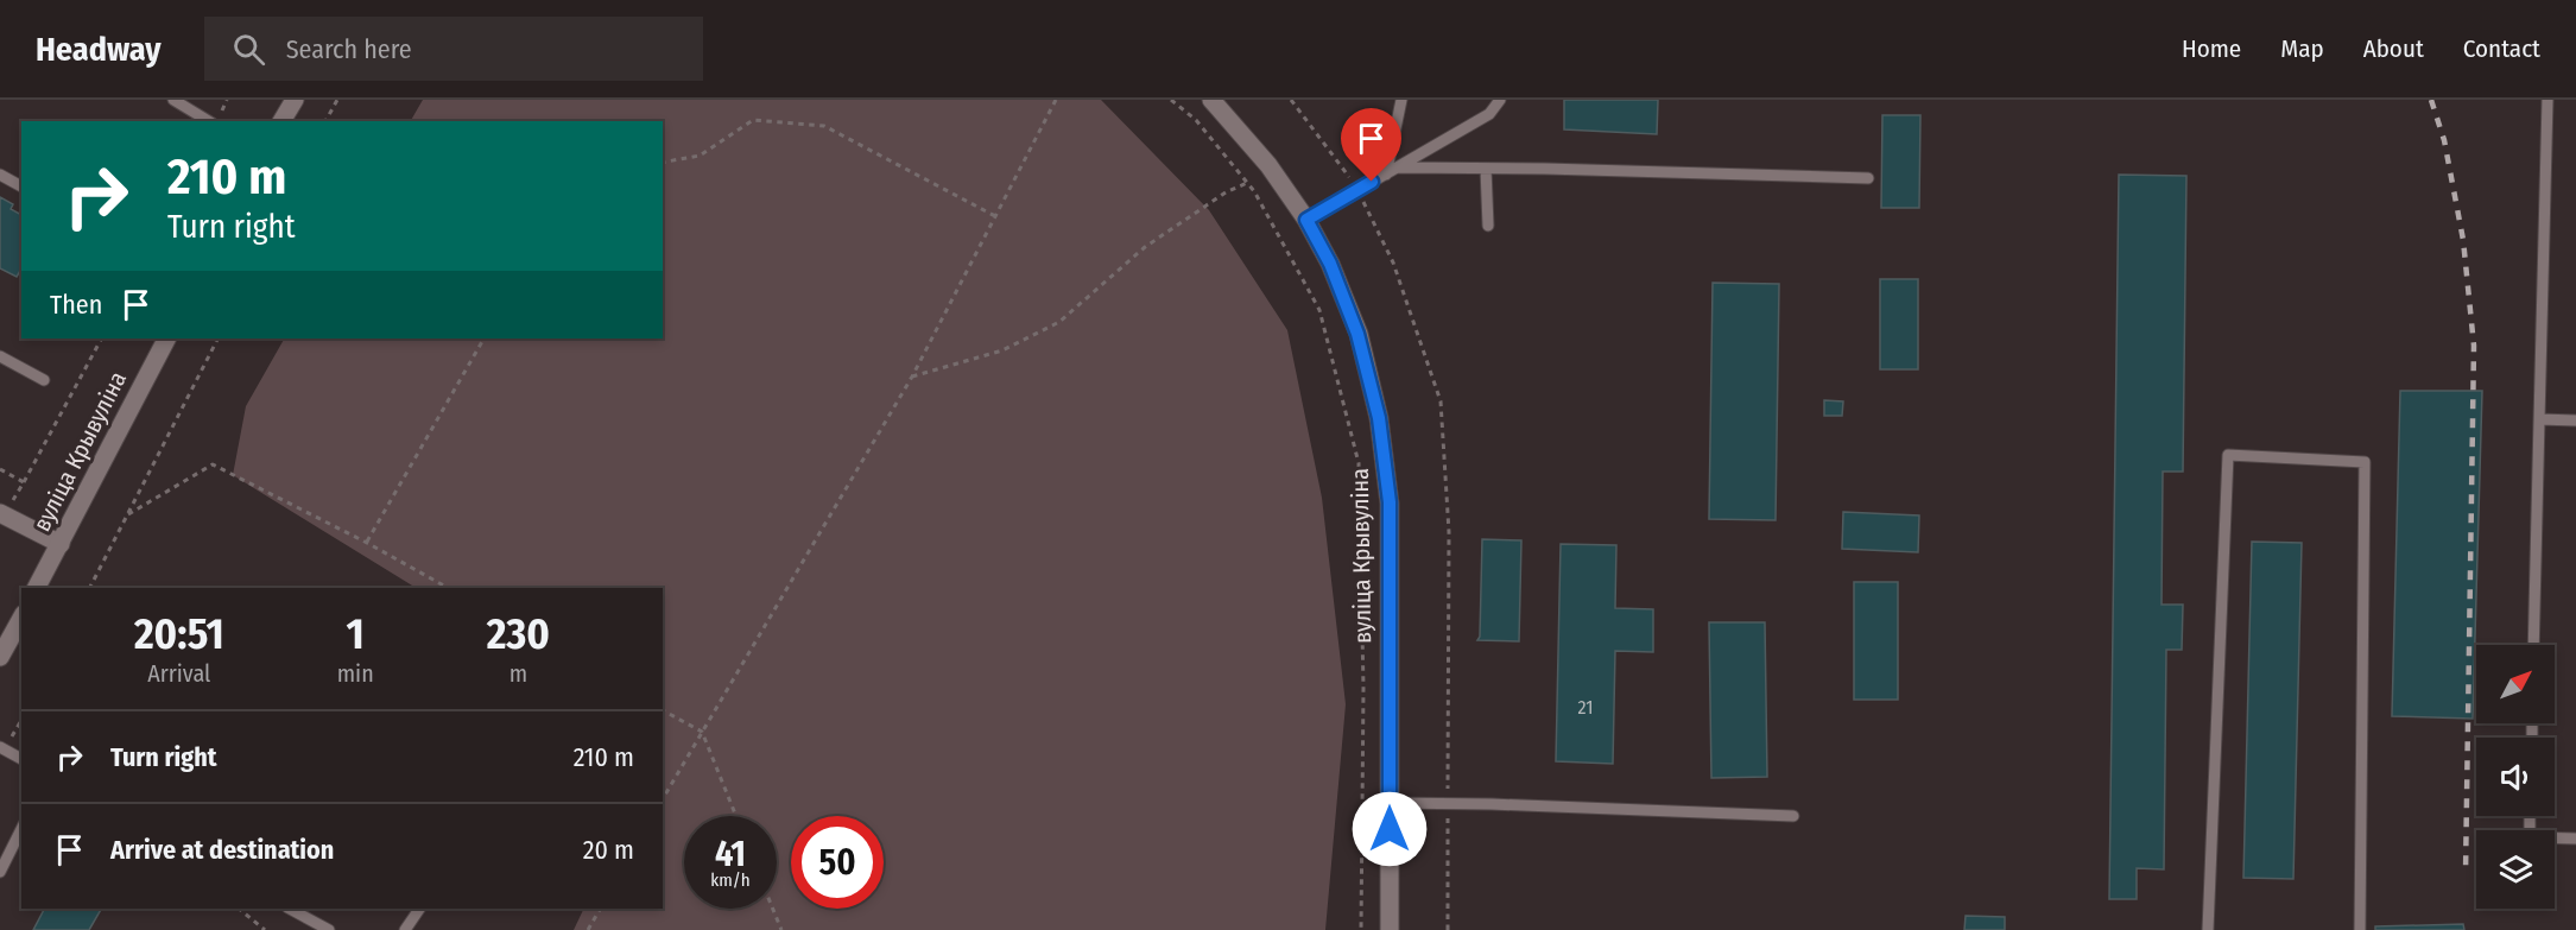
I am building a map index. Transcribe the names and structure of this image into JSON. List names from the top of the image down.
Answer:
{
  "streets": {
    "main road": ["вуліца Крывуліна"]
  },
  "house_numbers": ["21"],
  "north": "top right",
  "page": {
    "header": "Headway",
    "search": "Search here",
    "nav": [
      "Home",
      "Map",
      "About",
      "Contact"
    ],
    "turn": ["210 m", "Turn right"],
    "then": "Then",
    "eta": [
      "20:51",
      "Arrival",
      "1",
      "min",
      "230",
      "m"
    ],
    "list": [
      {
        "name": "Turn right",
        "value": "210 m"
      },
      {
        "name": "Arrive at destination",
        "value": "20 m"
      }
    ],
    "speed": "41 km/h",
    "limit": "50"
  }
}
